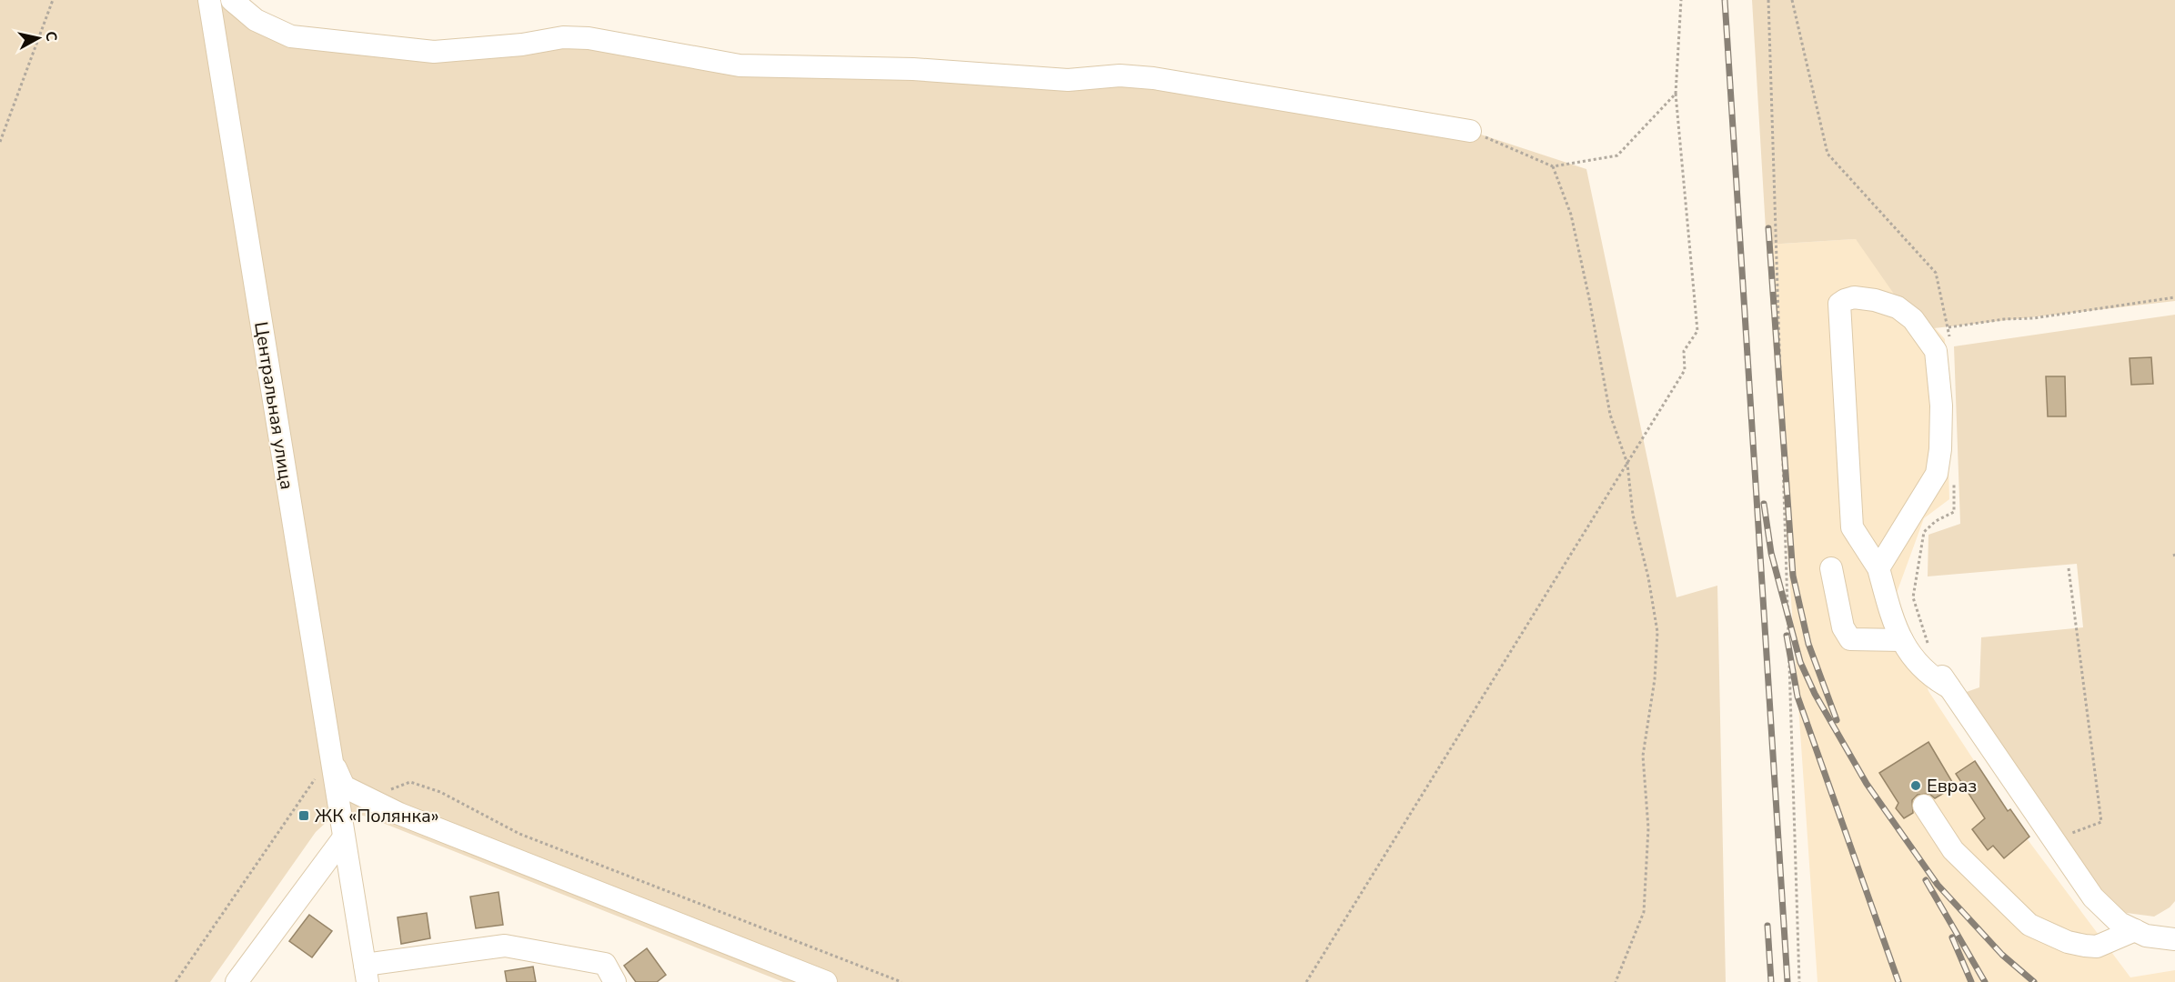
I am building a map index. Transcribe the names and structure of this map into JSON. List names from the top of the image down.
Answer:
{
  "streets": {
    "street": ["Центральная улица"]
  },
  "places": {
    "other": ["Евраз"],
    "transit": ["ЖК «Полянка»"]
  },
  "north": "right"
}
